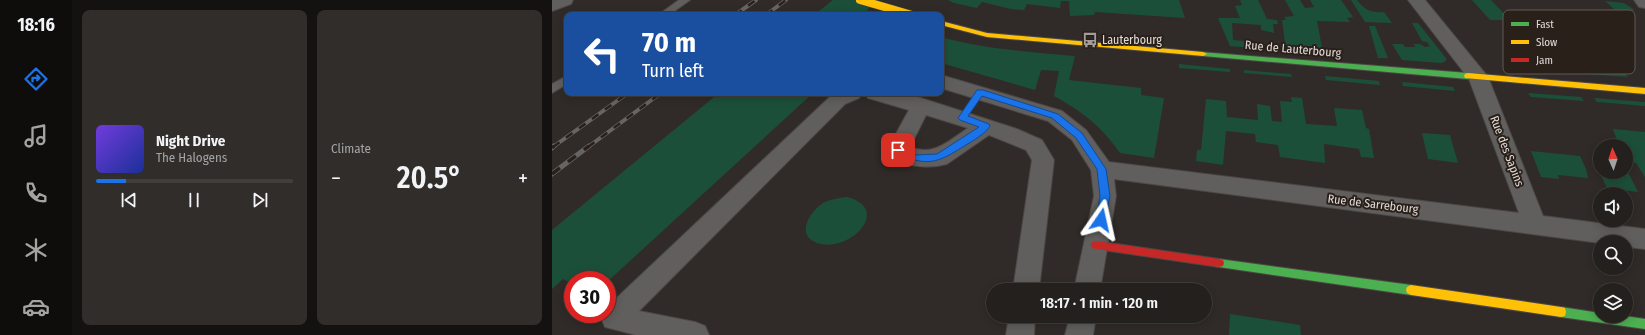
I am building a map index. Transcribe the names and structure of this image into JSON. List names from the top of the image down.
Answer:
{
  "streets": {
    "street": ["Rue de Lauterbourg", "Rue des Sapins", "Rue de Sarrebourg"]
  },
  "crossings": [
    ["Rue de Lauterbourg", "Rue des Sapins"],
    ["Rue des Sapins", "Rue de Sarrebourg"]
  ],
  "places": {
    "bus stop": ["Lauterbourg"]
  },
  "legend": ["Fast", "Slow", "Jam"],
  "north": "top",
  "page": {
    "tabs": "18:16",
    "tile": "Climate",
    "turn": ["70 m", "Turn left"],
    "song": ["Night Drive", "The Halogens"],
    "heat": ["−", "20.5°", "+"],
    "limit": "30",
    "trip": "18:17 · 1 min · 120 m"
  }
}
